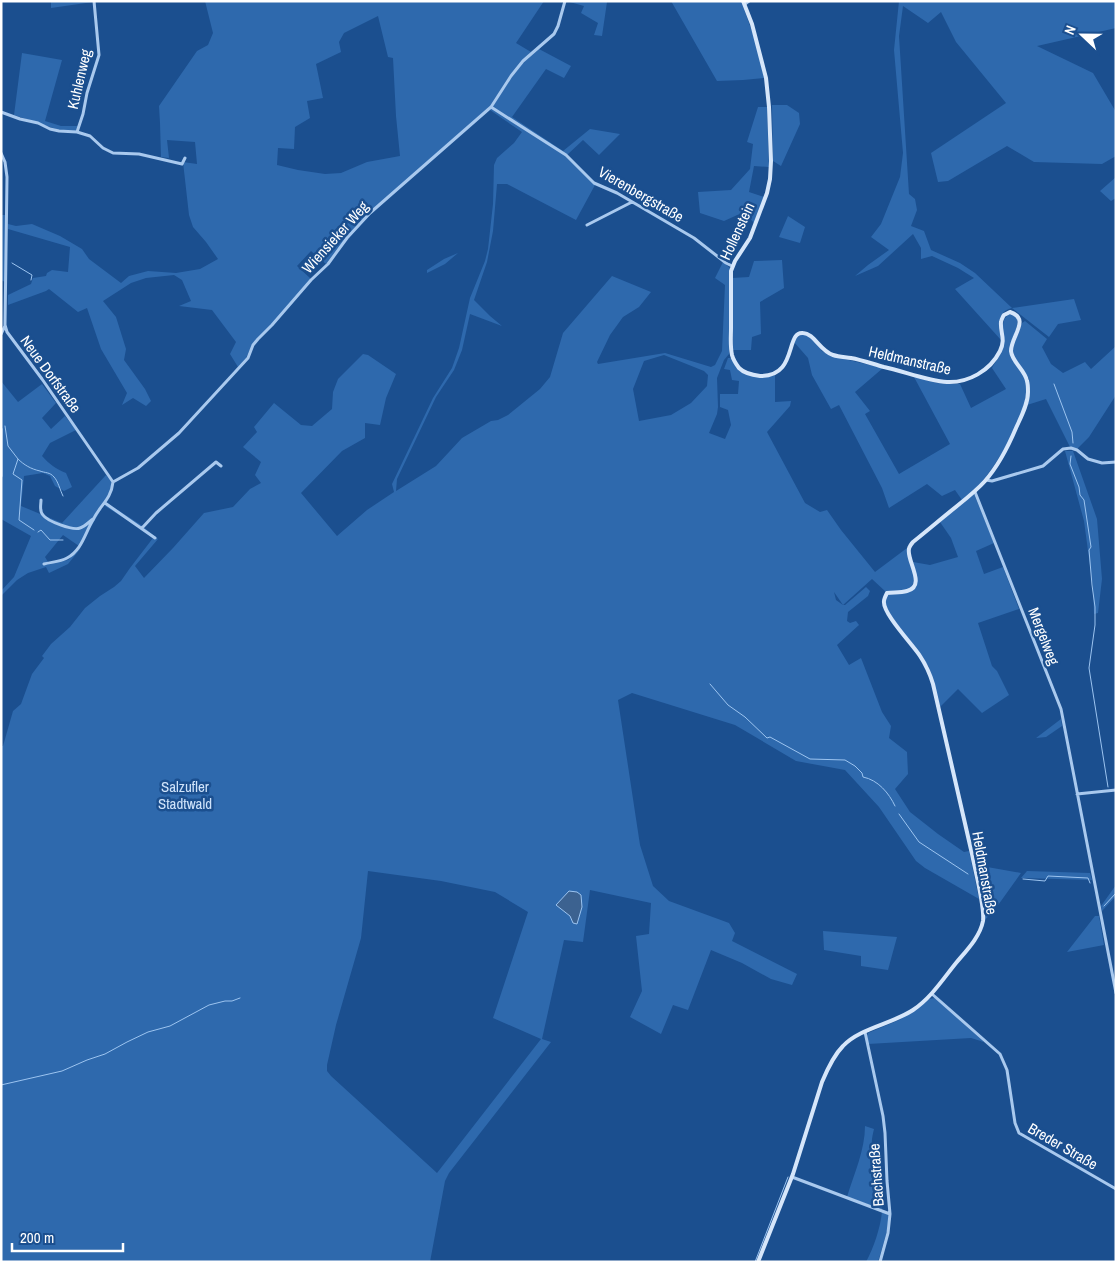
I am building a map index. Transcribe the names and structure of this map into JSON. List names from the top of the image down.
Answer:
{
  "streets": {
    "main road": ["Hollenstein", "Heldmanstraße"],
    "street": [
      "Kuhlenweg",
      "Vierenbergstraße",
      "Wiensieker Weg",
      "Neue Dorfstraße",
      "Mergelweg",
      "Breder Straße",
      "Bachstraße"
    ]
  },
  "crossings": [
    ["Vierenbergstraße", "Hollenstein"],
    ["Vierenbergstraße", "Wiensieker Weg"],
    ["Hollenstein", "Heldmanstraße"],
    ["Wiensieker Weg", "Neue Dorfstraße"],
    ["Heldmanstraße", "Mergelweg"],
    ["Heldmanstraße", "Breder Straße"],
    ["Heldmanstraße", "Bachstraße"]
  ],
  "parks": ["Salzufler Stadtwald"],
  "scale_bar": "200 m",
  "north": "left"
}
